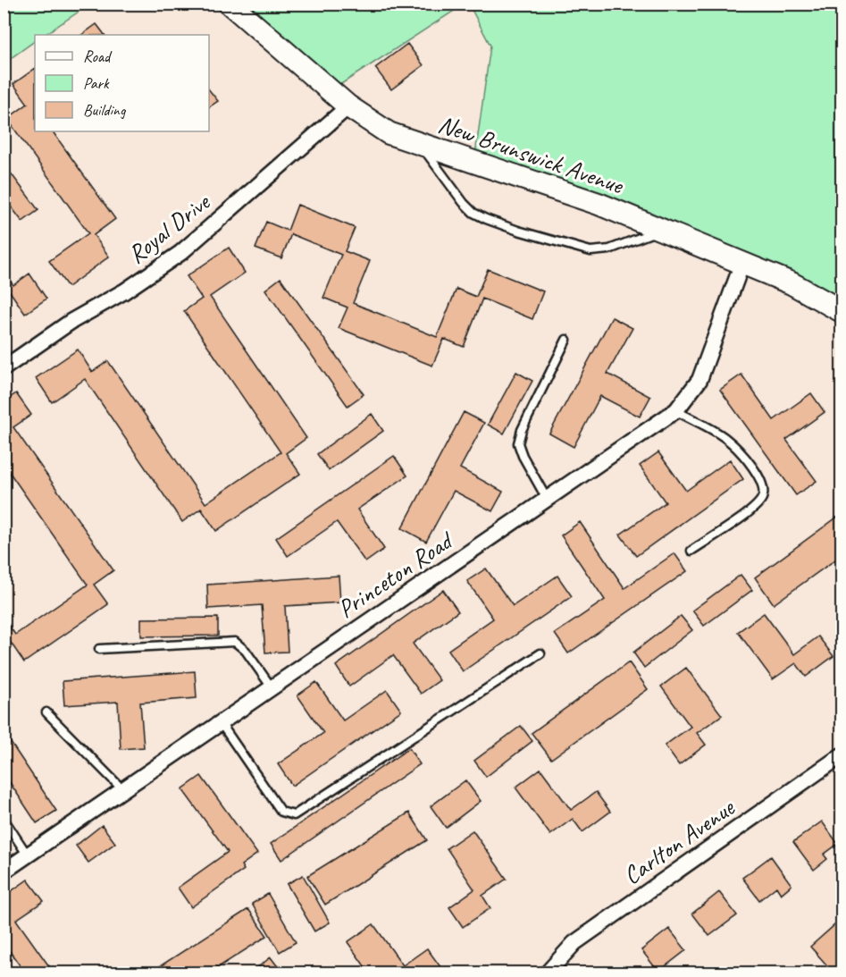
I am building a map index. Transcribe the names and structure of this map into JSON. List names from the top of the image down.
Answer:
{
  "streets": {
    "street": [
      "New Brunswick Avenue",
      "Royal Drive",
      "Princeton Road",
      "Carlton Avenue"
    ]
  },
  "crossings": [
    ["New Brunswick Avenue", "Royal Drive"],
    ["New Brunswick Avenue", "Princeton Road"]
  ],
  "legend": ["Road", "Park", "Building"]
}
